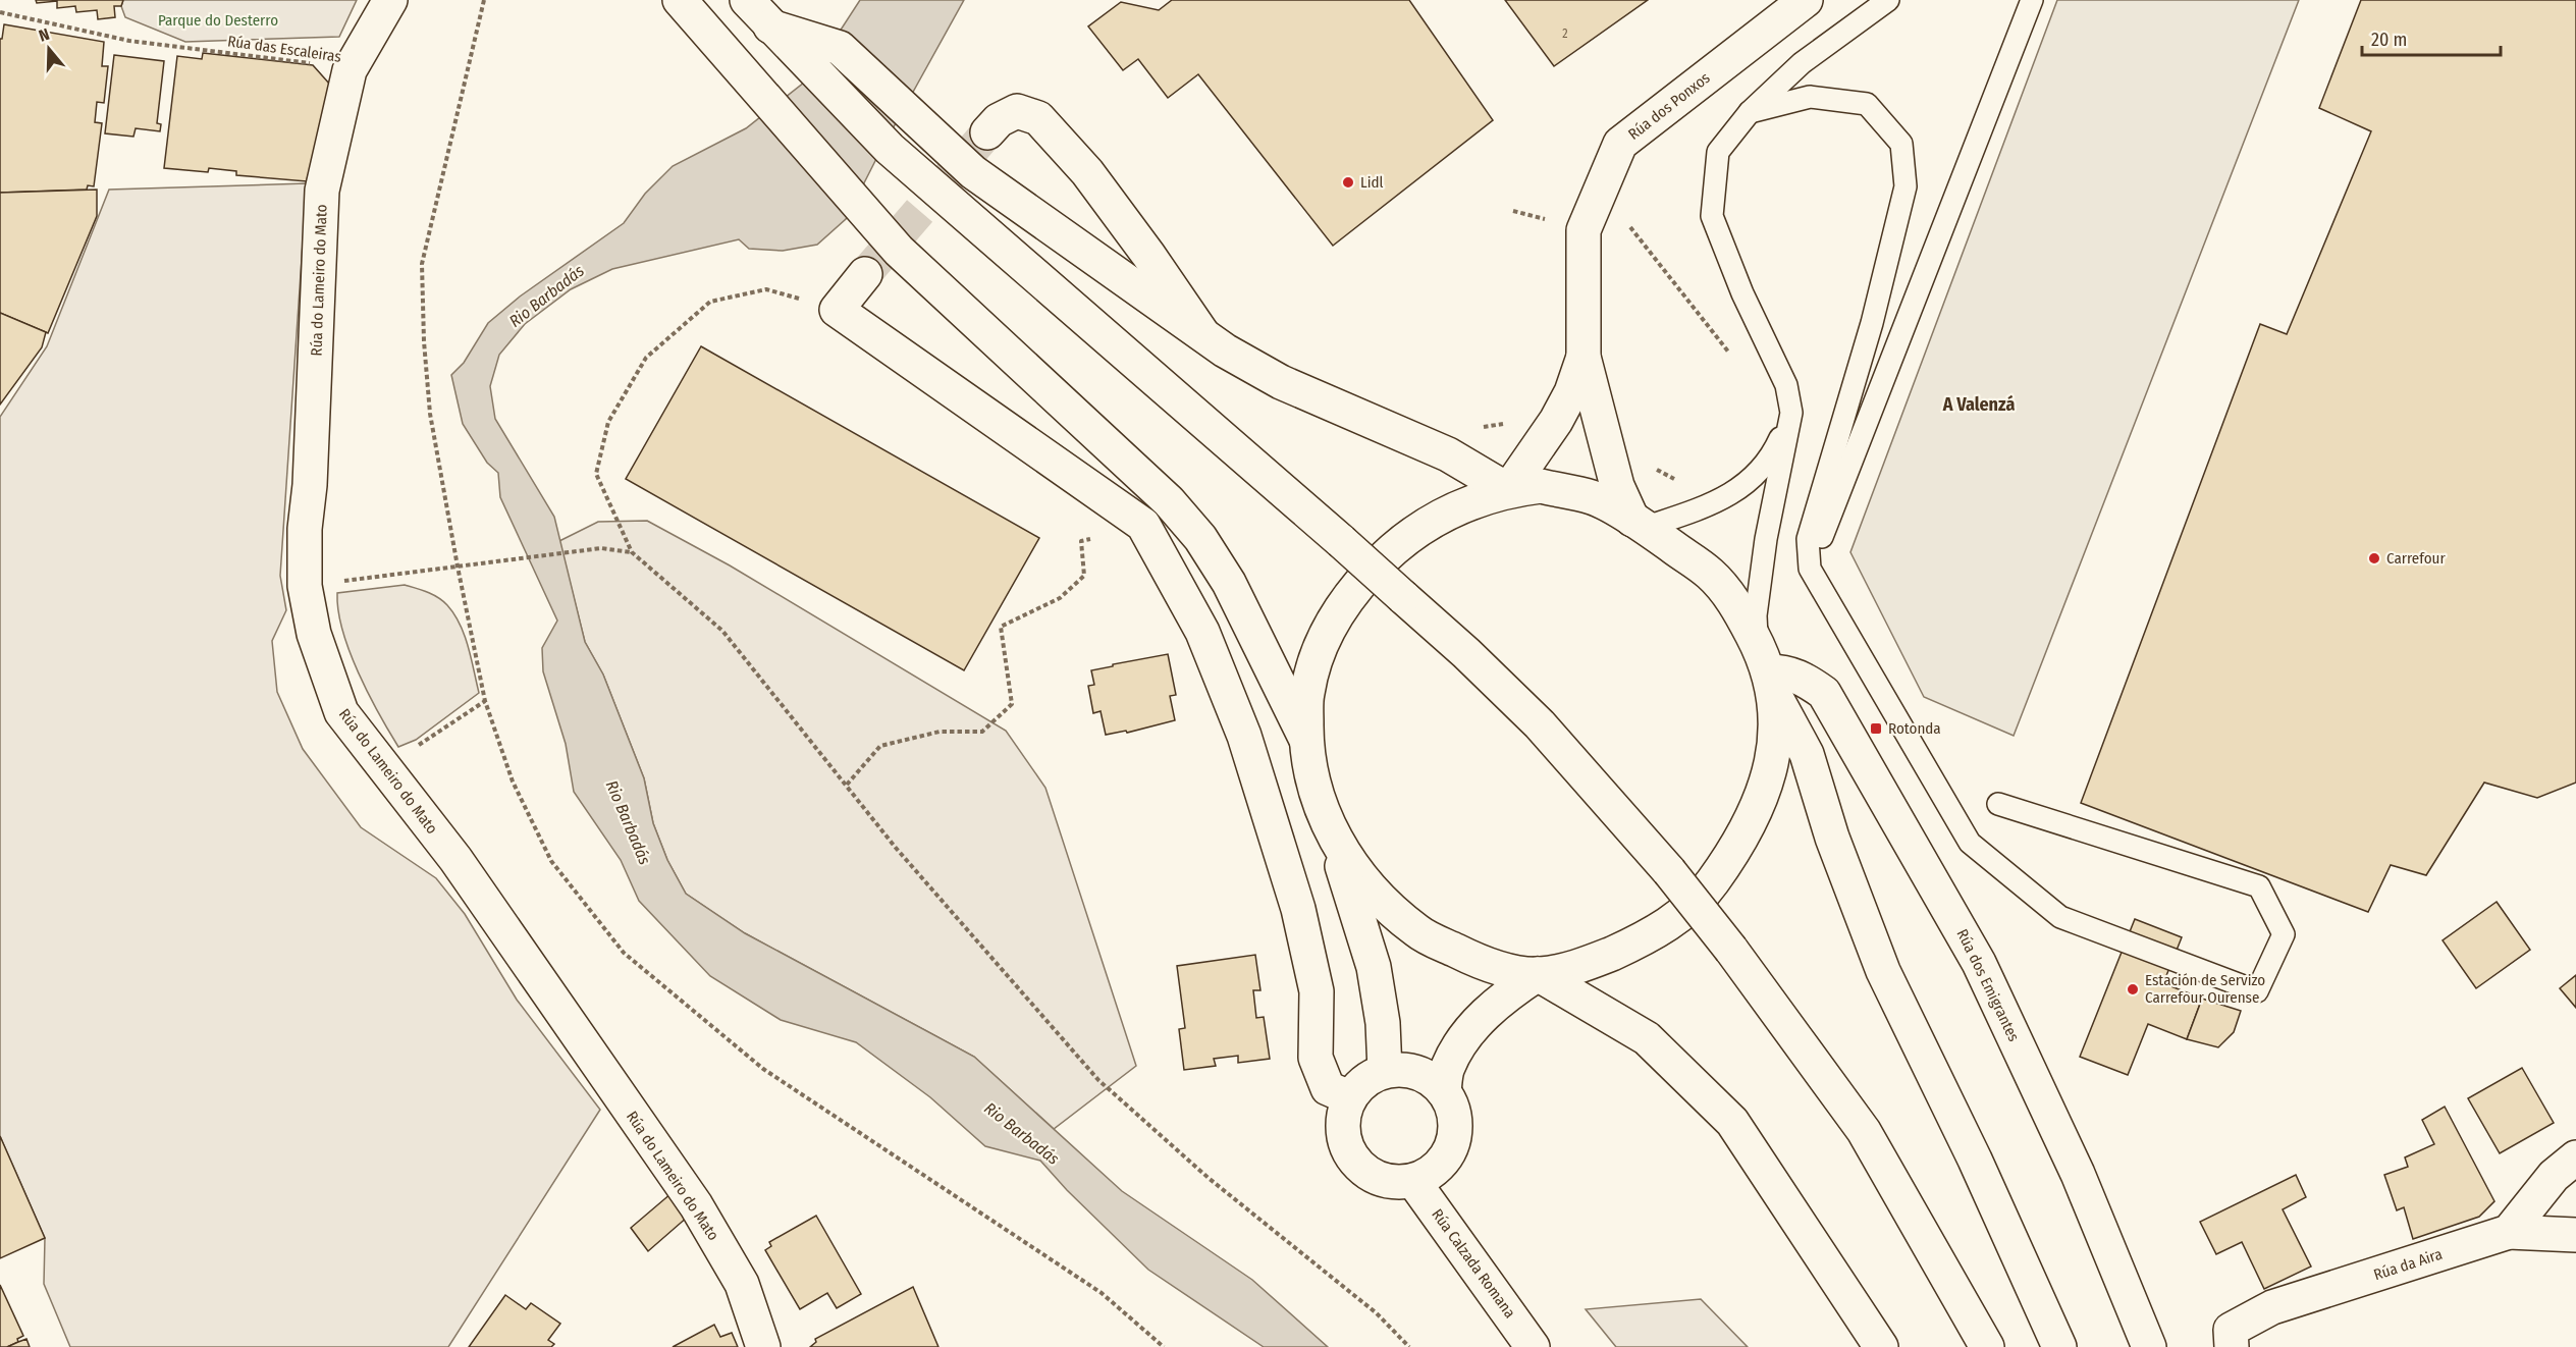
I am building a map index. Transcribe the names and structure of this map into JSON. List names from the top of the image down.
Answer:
{
  "streets": {
    "street": [
      "Rúa dos Ponxos",
      "Rúa do Lameiro do Mato",
      "Rúa dos Emigrantes",
      "Rúa Calzada Romana",
      "Rúa da Aira"
    ],
    "path": ["Rúa das Escaleiras"]
  },
  "crossings": [
    ["Rúa das Escaleiras", "Rúa do Lameiro do Mato"]
  ],
  "districts": ["A Valenzá"],
  "water": ["Rio Barbadás"],
  "parks": ["Parque do Desterro"],
  "places": {
    "other": ["Lidl", "Carrefour", "Estación de Servizo Carrefour Ourense"],
    "transit": ["Rotonda"]
  },
  "house_numbers": ["2"],
  "scale_bar": "20 m",
  "north": "top"
}
